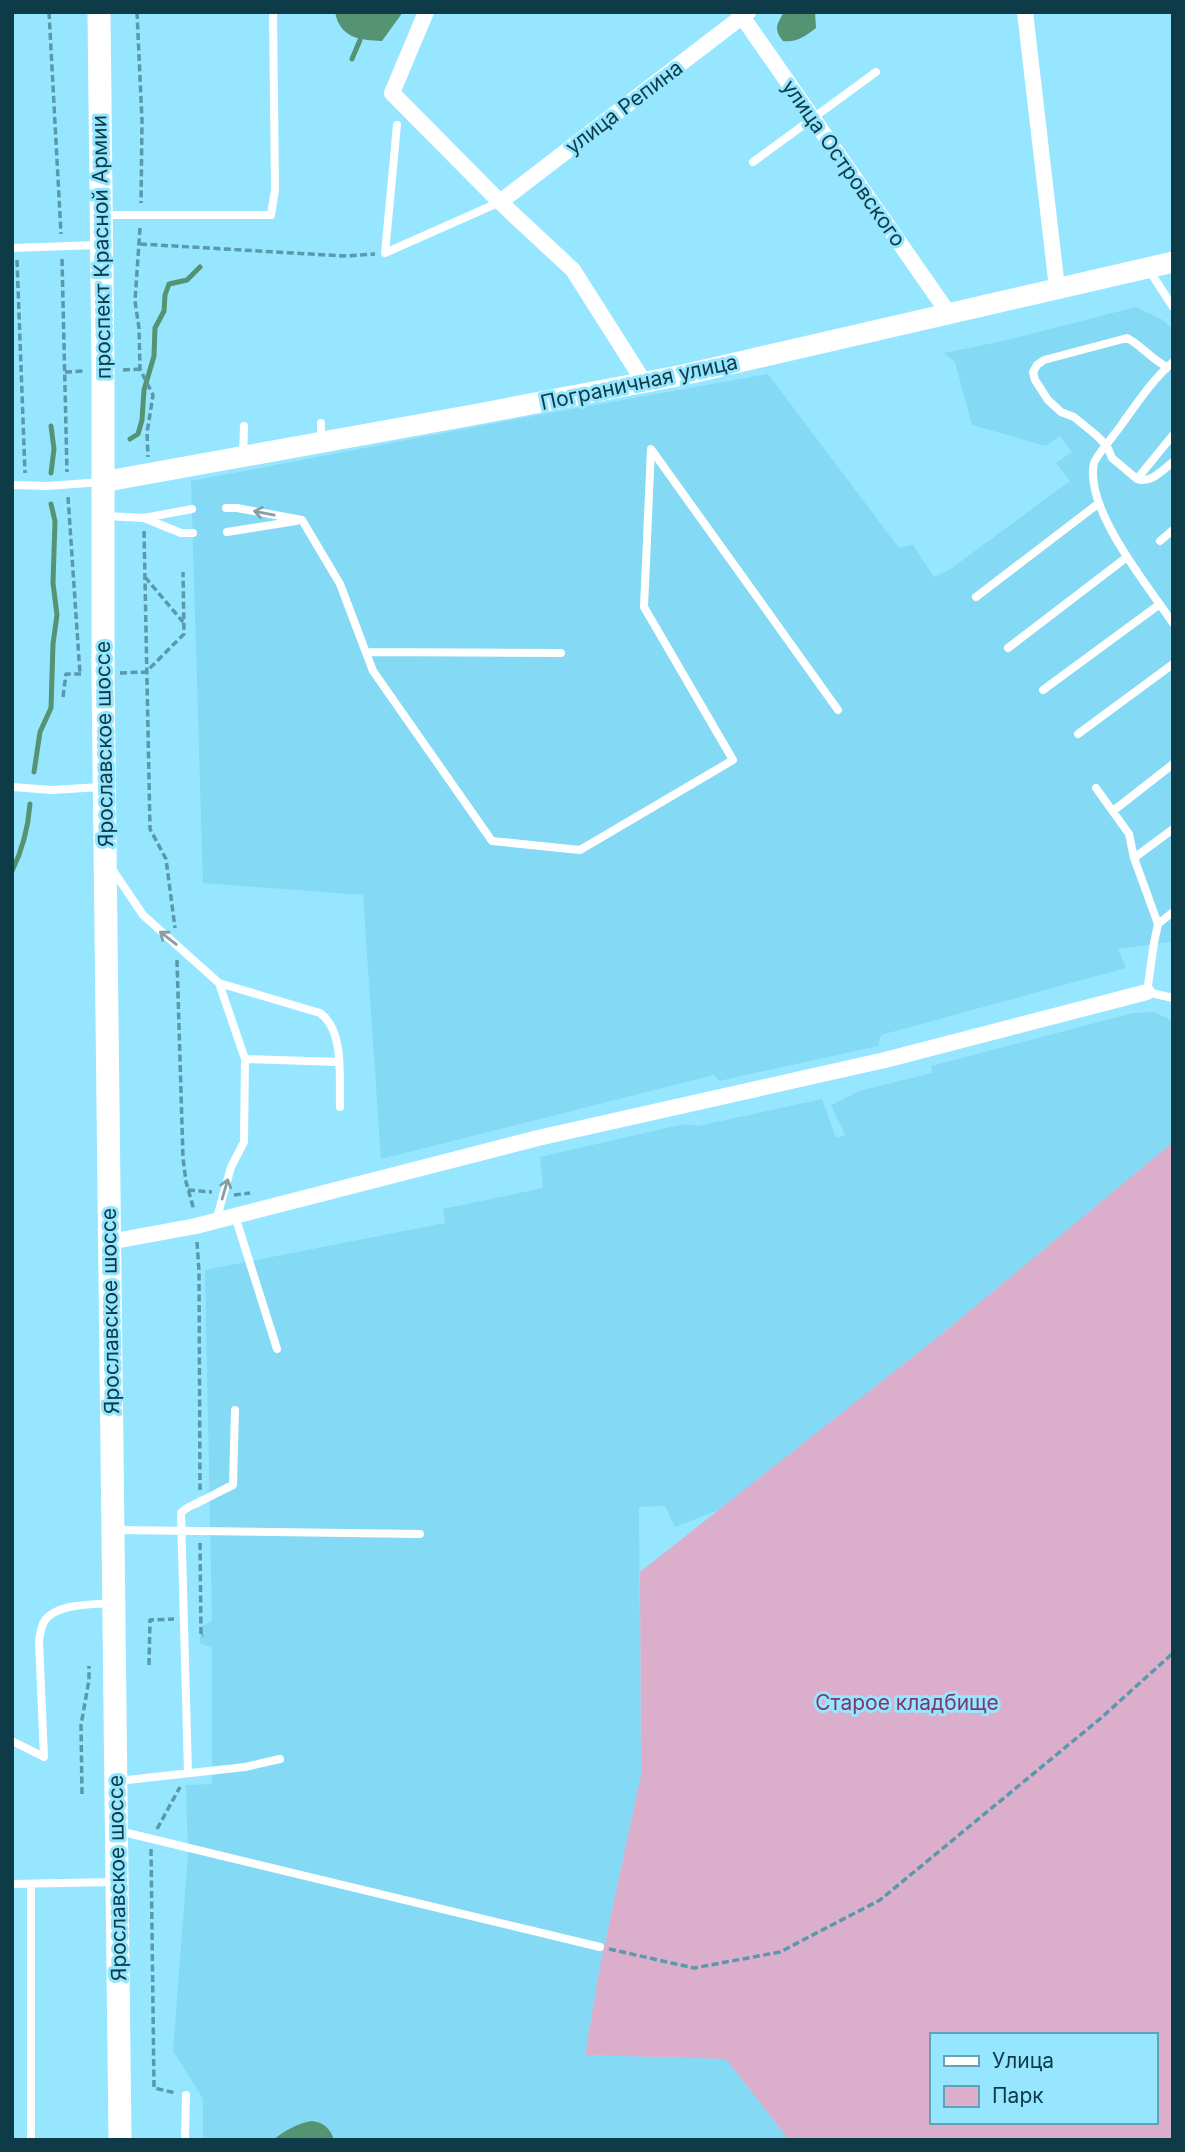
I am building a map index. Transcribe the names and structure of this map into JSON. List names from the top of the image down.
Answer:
{
  "streets": {
    "main road": ["проспект Красной Армии", "Ярославское шоссе"],
    "street": ["улица Репина", "улица Островского", "Пограничная улица"]
  },
  "crossings": [
    ["улица Репина", "улица Островского"],
    ["улица Островского", "Пограничная улица"],
    ["проспект Красной Армии", "Пограничная улица"],
    ["проспект Красной Армии", "Ярославское шоссе"],
    ["Пограничная улица", "Ярославское шоссе"]
  ],
  "parks": ["Старое кладбище"],
  "legend": ["Улица", "Парк"]
}
